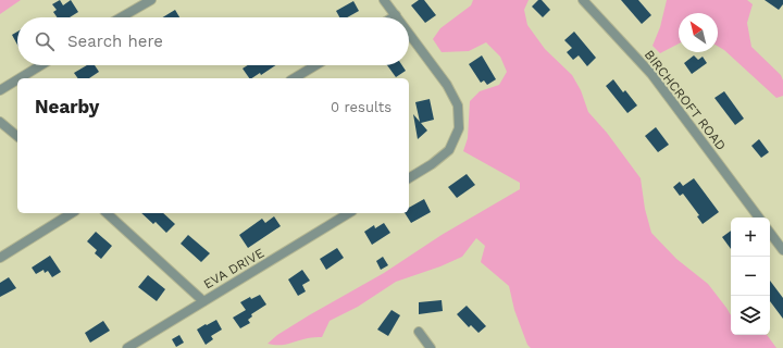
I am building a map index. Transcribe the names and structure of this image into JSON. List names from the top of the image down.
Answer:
{
  "streets": {
    "street": ["BIRCHCROFT ROAD", "EVA DRIVE"]
  },
  "north": "top left",
  "page": {
    "search": "Search here",
    "heading": ["Nearby", "0 results"],
    "map_buttons": ["+", "−"]
  }
}
